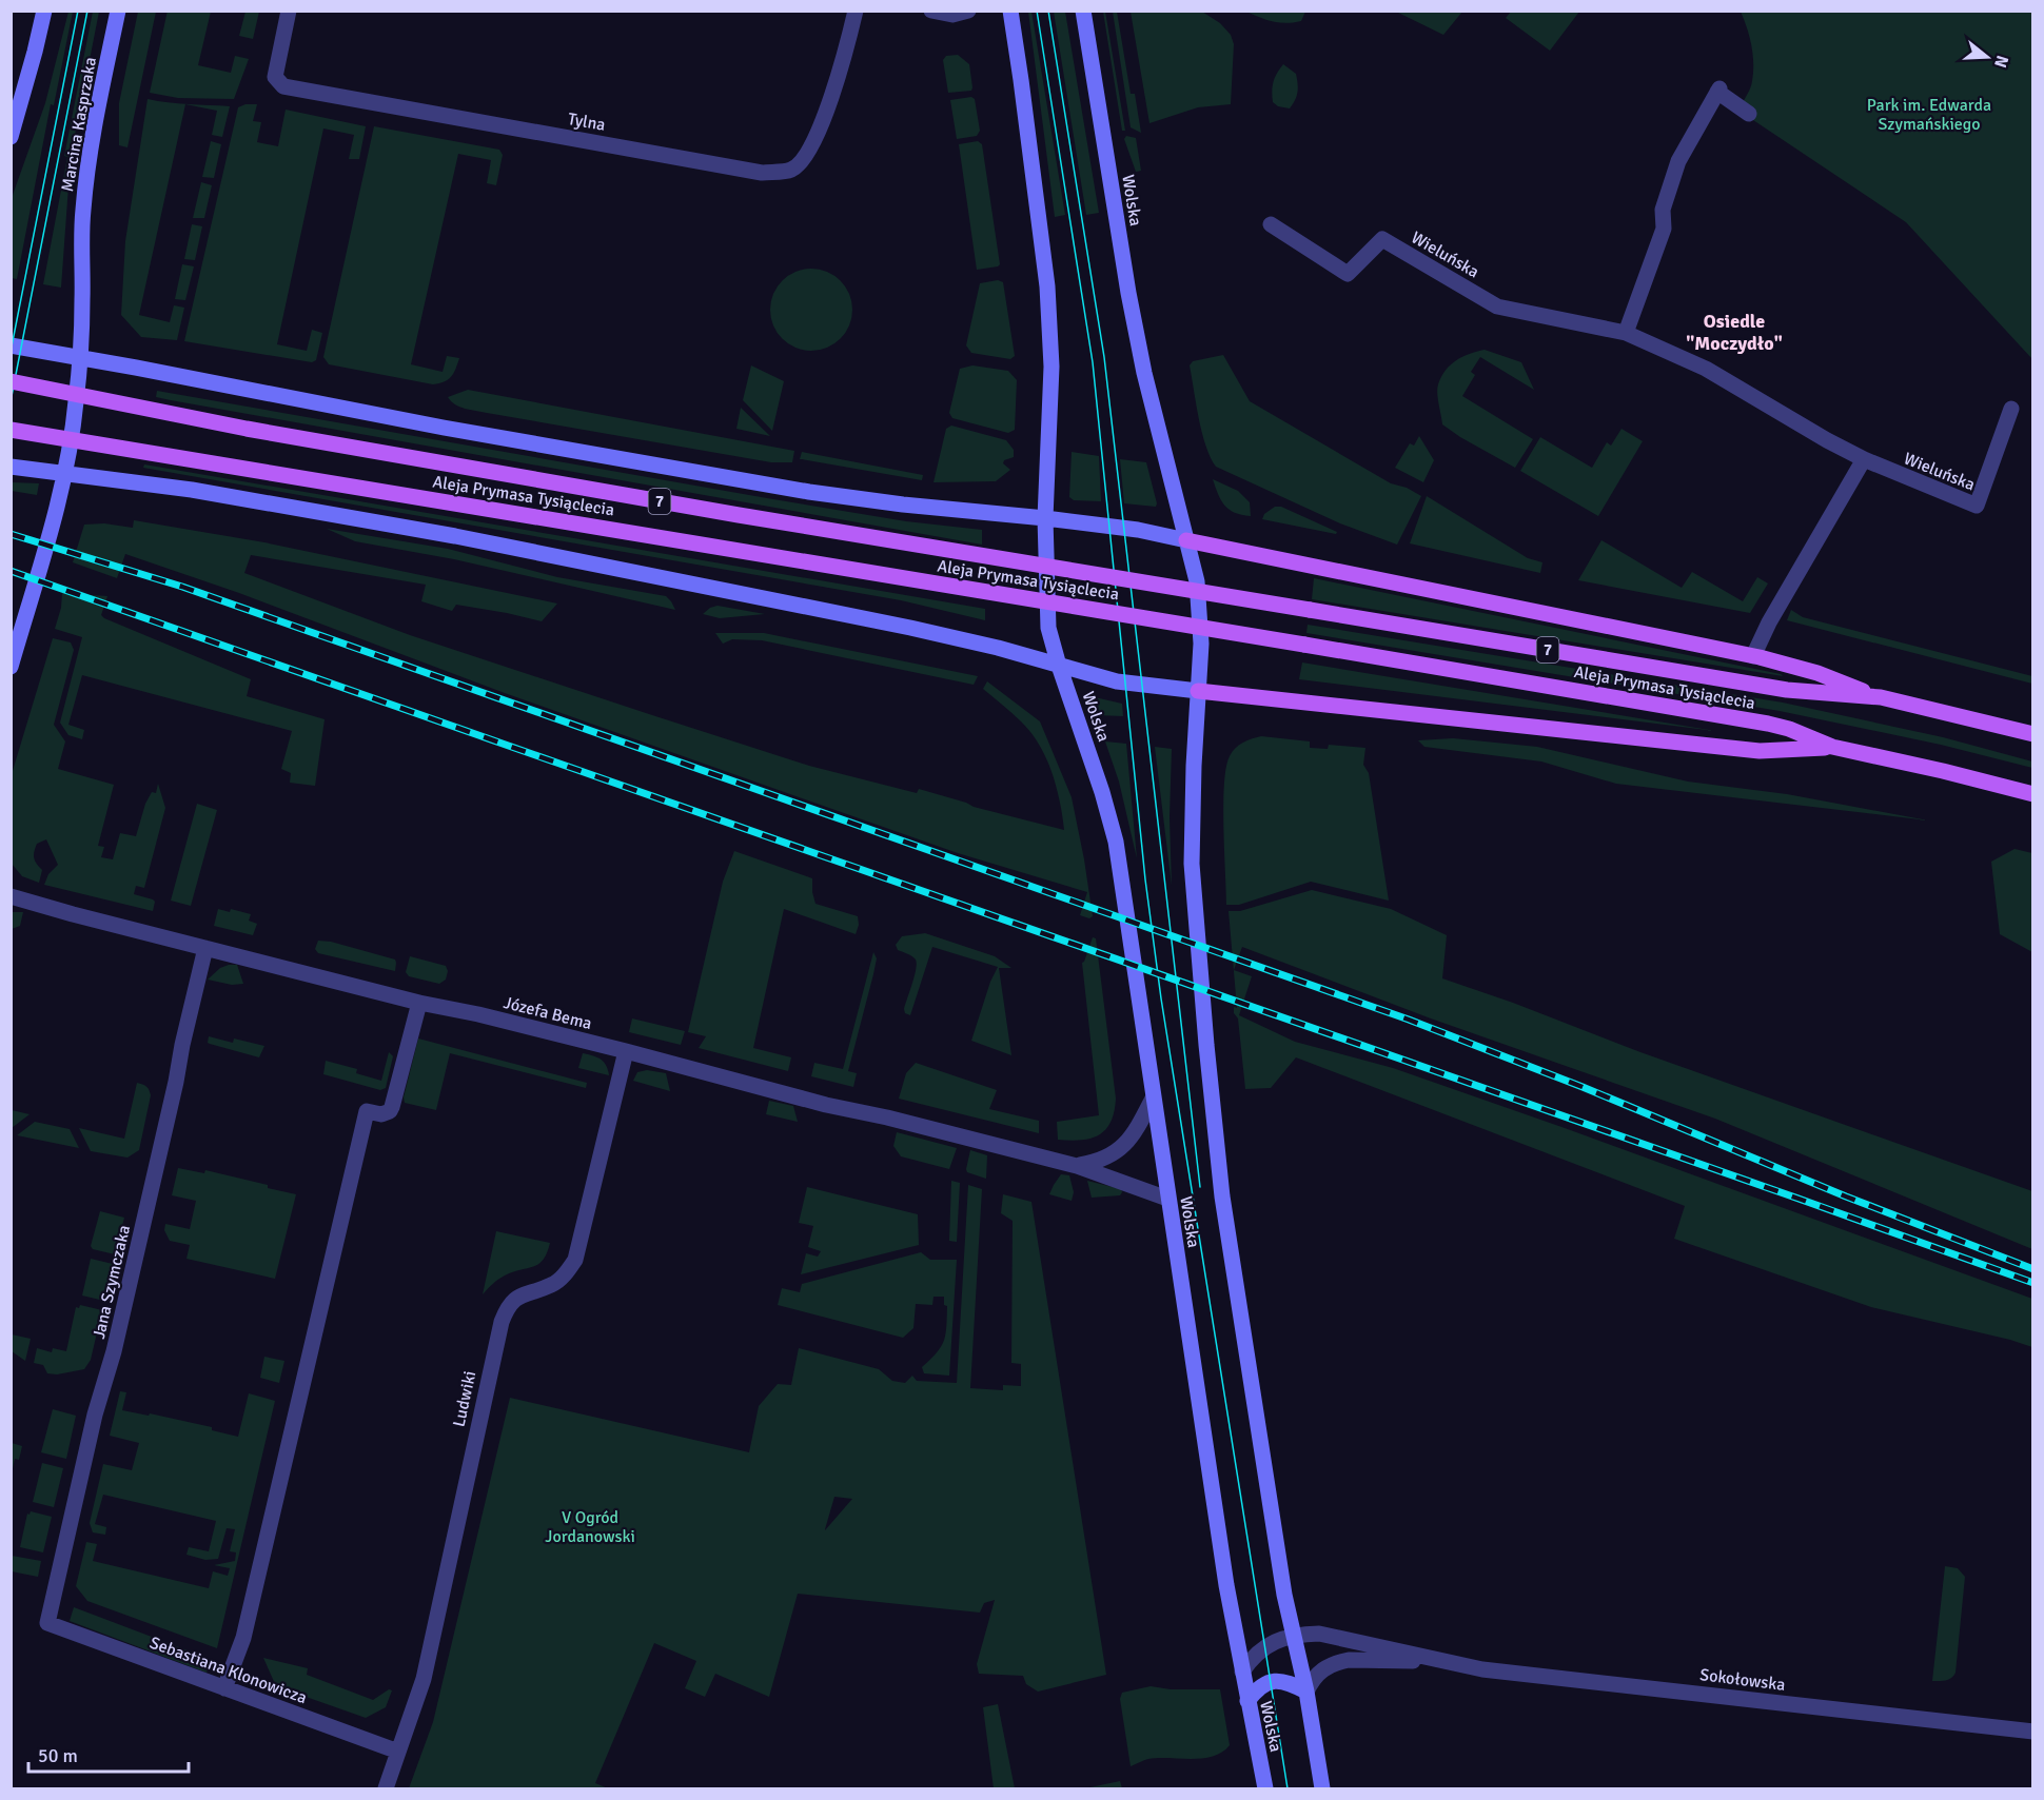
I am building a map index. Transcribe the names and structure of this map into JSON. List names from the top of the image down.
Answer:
{
  "streets": {
    "main road": [
      "Marcina Kasprzaka",
      "Wolska",
      "Aleja Prymasa Tysiąclecia",
      "7"
    ],
    "street": [
      "Tylna",
      "Wieluńska",
      "Józefa Bema",
      "Jana Szymczaka",
      "Ludwiki",
      "Sebastiana Klonowicza",
      "Sokołowska"
    ]
  },
  "crossings": [
    ["Wolska", "Józefa Bema"],
    ["Wolska", "Sokołowska"],
    ["Józefa Bema", "Jana Szymczaka"],
    ["Józefa Bema", "Ludwiki"],
    ["Jana Szymczaka", "Sebastiana Klonowicza"],
    ["Ludwiki", "Sebastiana Klonowicza"]
  ],
  "districts": ["Osiedle \"Moczydło\""],
  "parks": ["Park im. Edwarda Szymańskiego", "V Ogród Jordanowski"],
  "scale_bar": "50 m",
  "north": "right"
}
